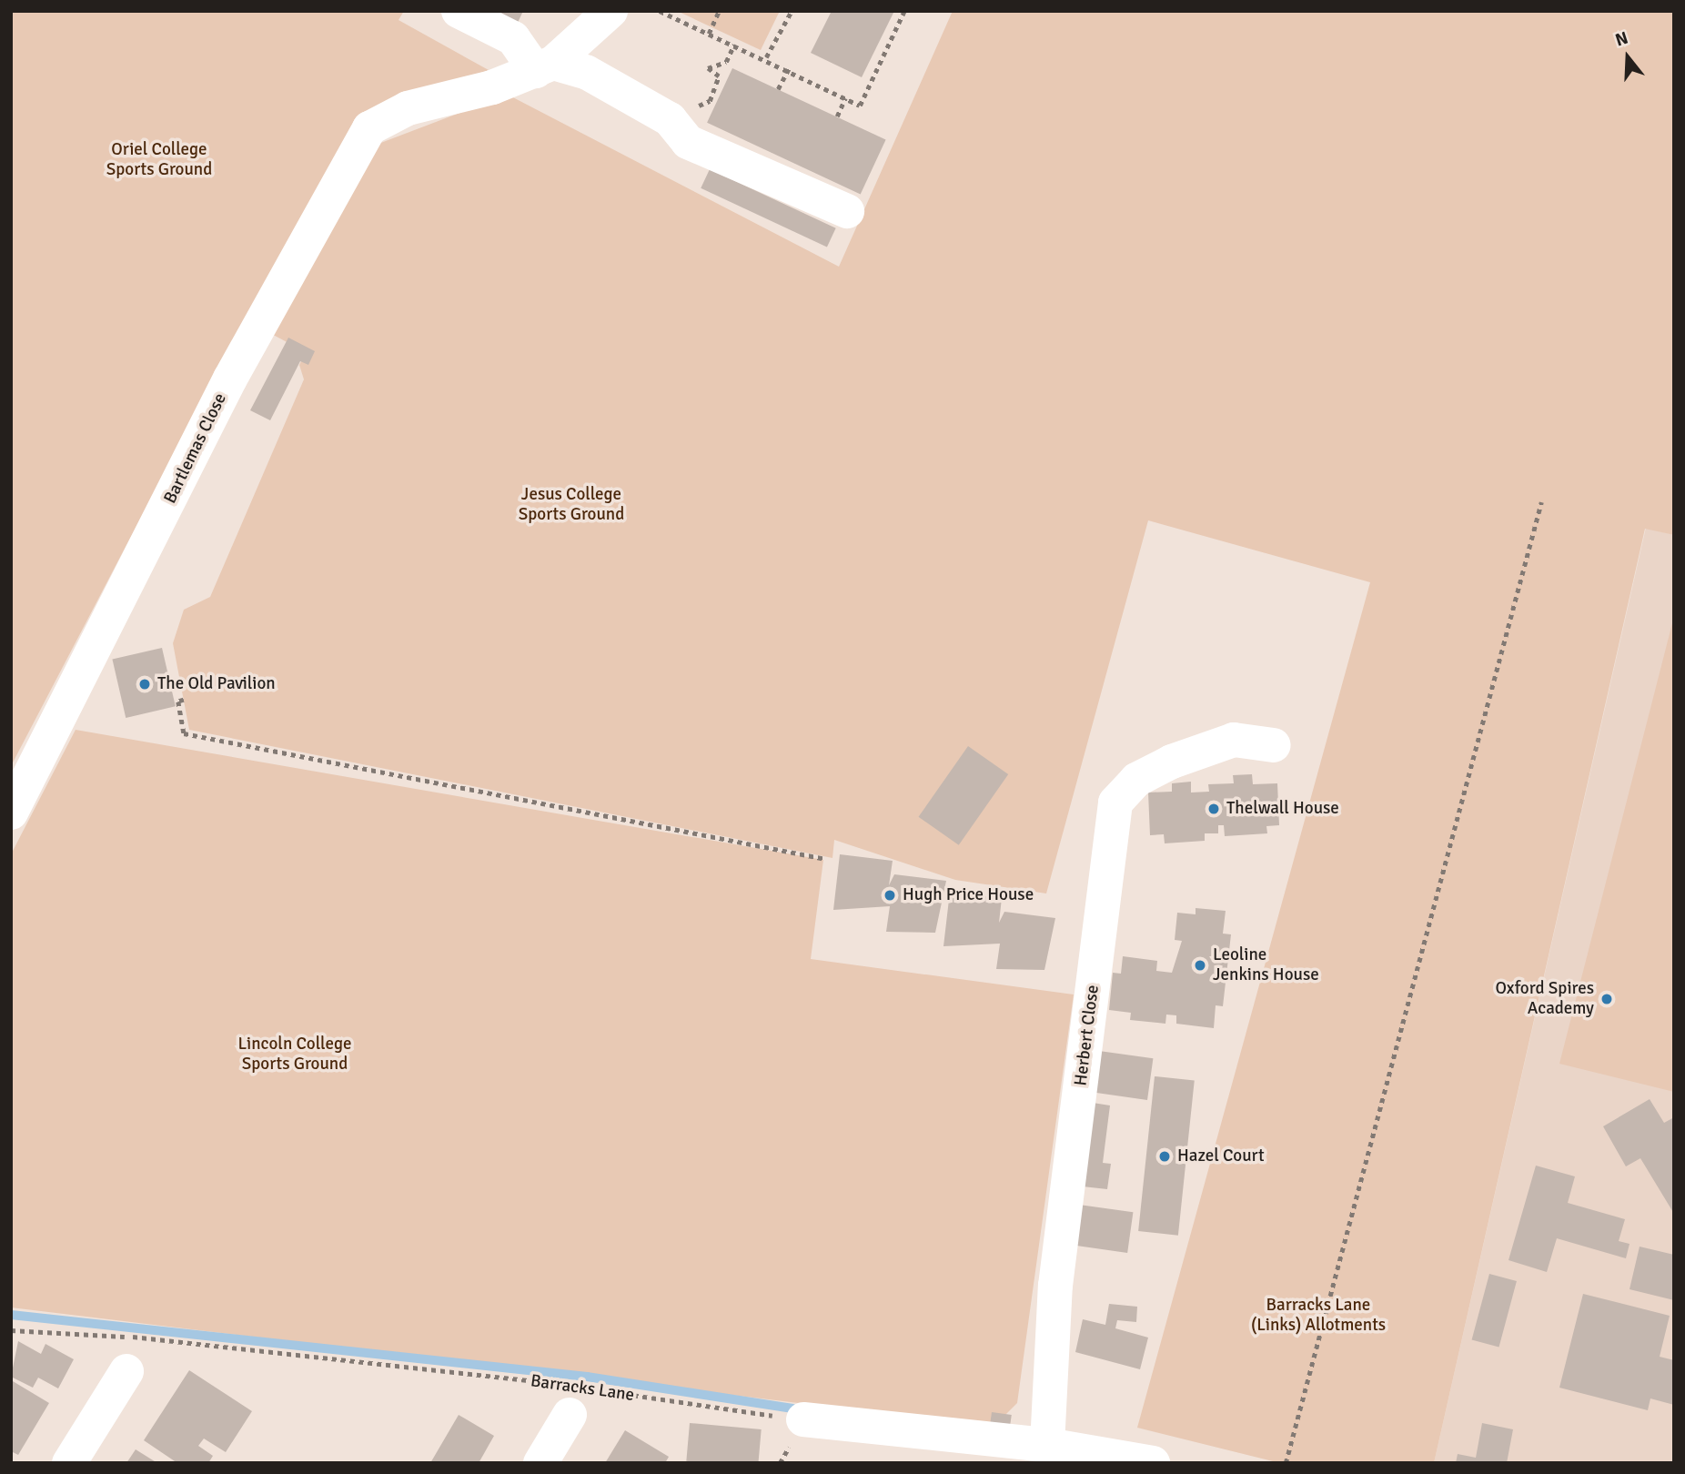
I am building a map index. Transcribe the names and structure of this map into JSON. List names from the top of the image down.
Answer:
{
  "streets": {
    "street": ["Bartlemas Close", "Herbert Close"],
    "path": ["Barracks Lane"]
  },
  "parks": [
    "Oriel College Sports Ground",
    "Jesus College Sports Ground",
    "Lincoln College Sports Ground",
    "Barracks Lane (Links) Allotments"
  ],
  "places": [
    "The Old Pavilion",
    "Thelwall House",
    "Hugh Price House",
    "Leoline Jenkins House",
    "Oxford Spires Academy",
    "Hazel Court"
  ],
  "north": "top"
}
